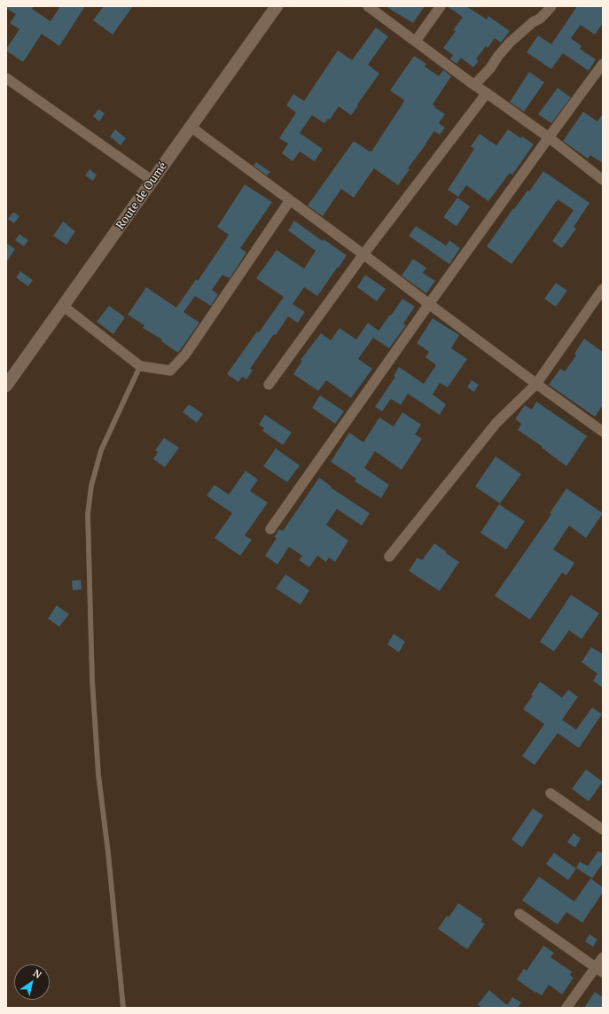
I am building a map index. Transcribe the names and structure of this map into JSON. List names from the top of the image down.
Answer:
{
  "streets": {
    "street": ["Route de Oumé"]
  },
  "north": "top right"
}
